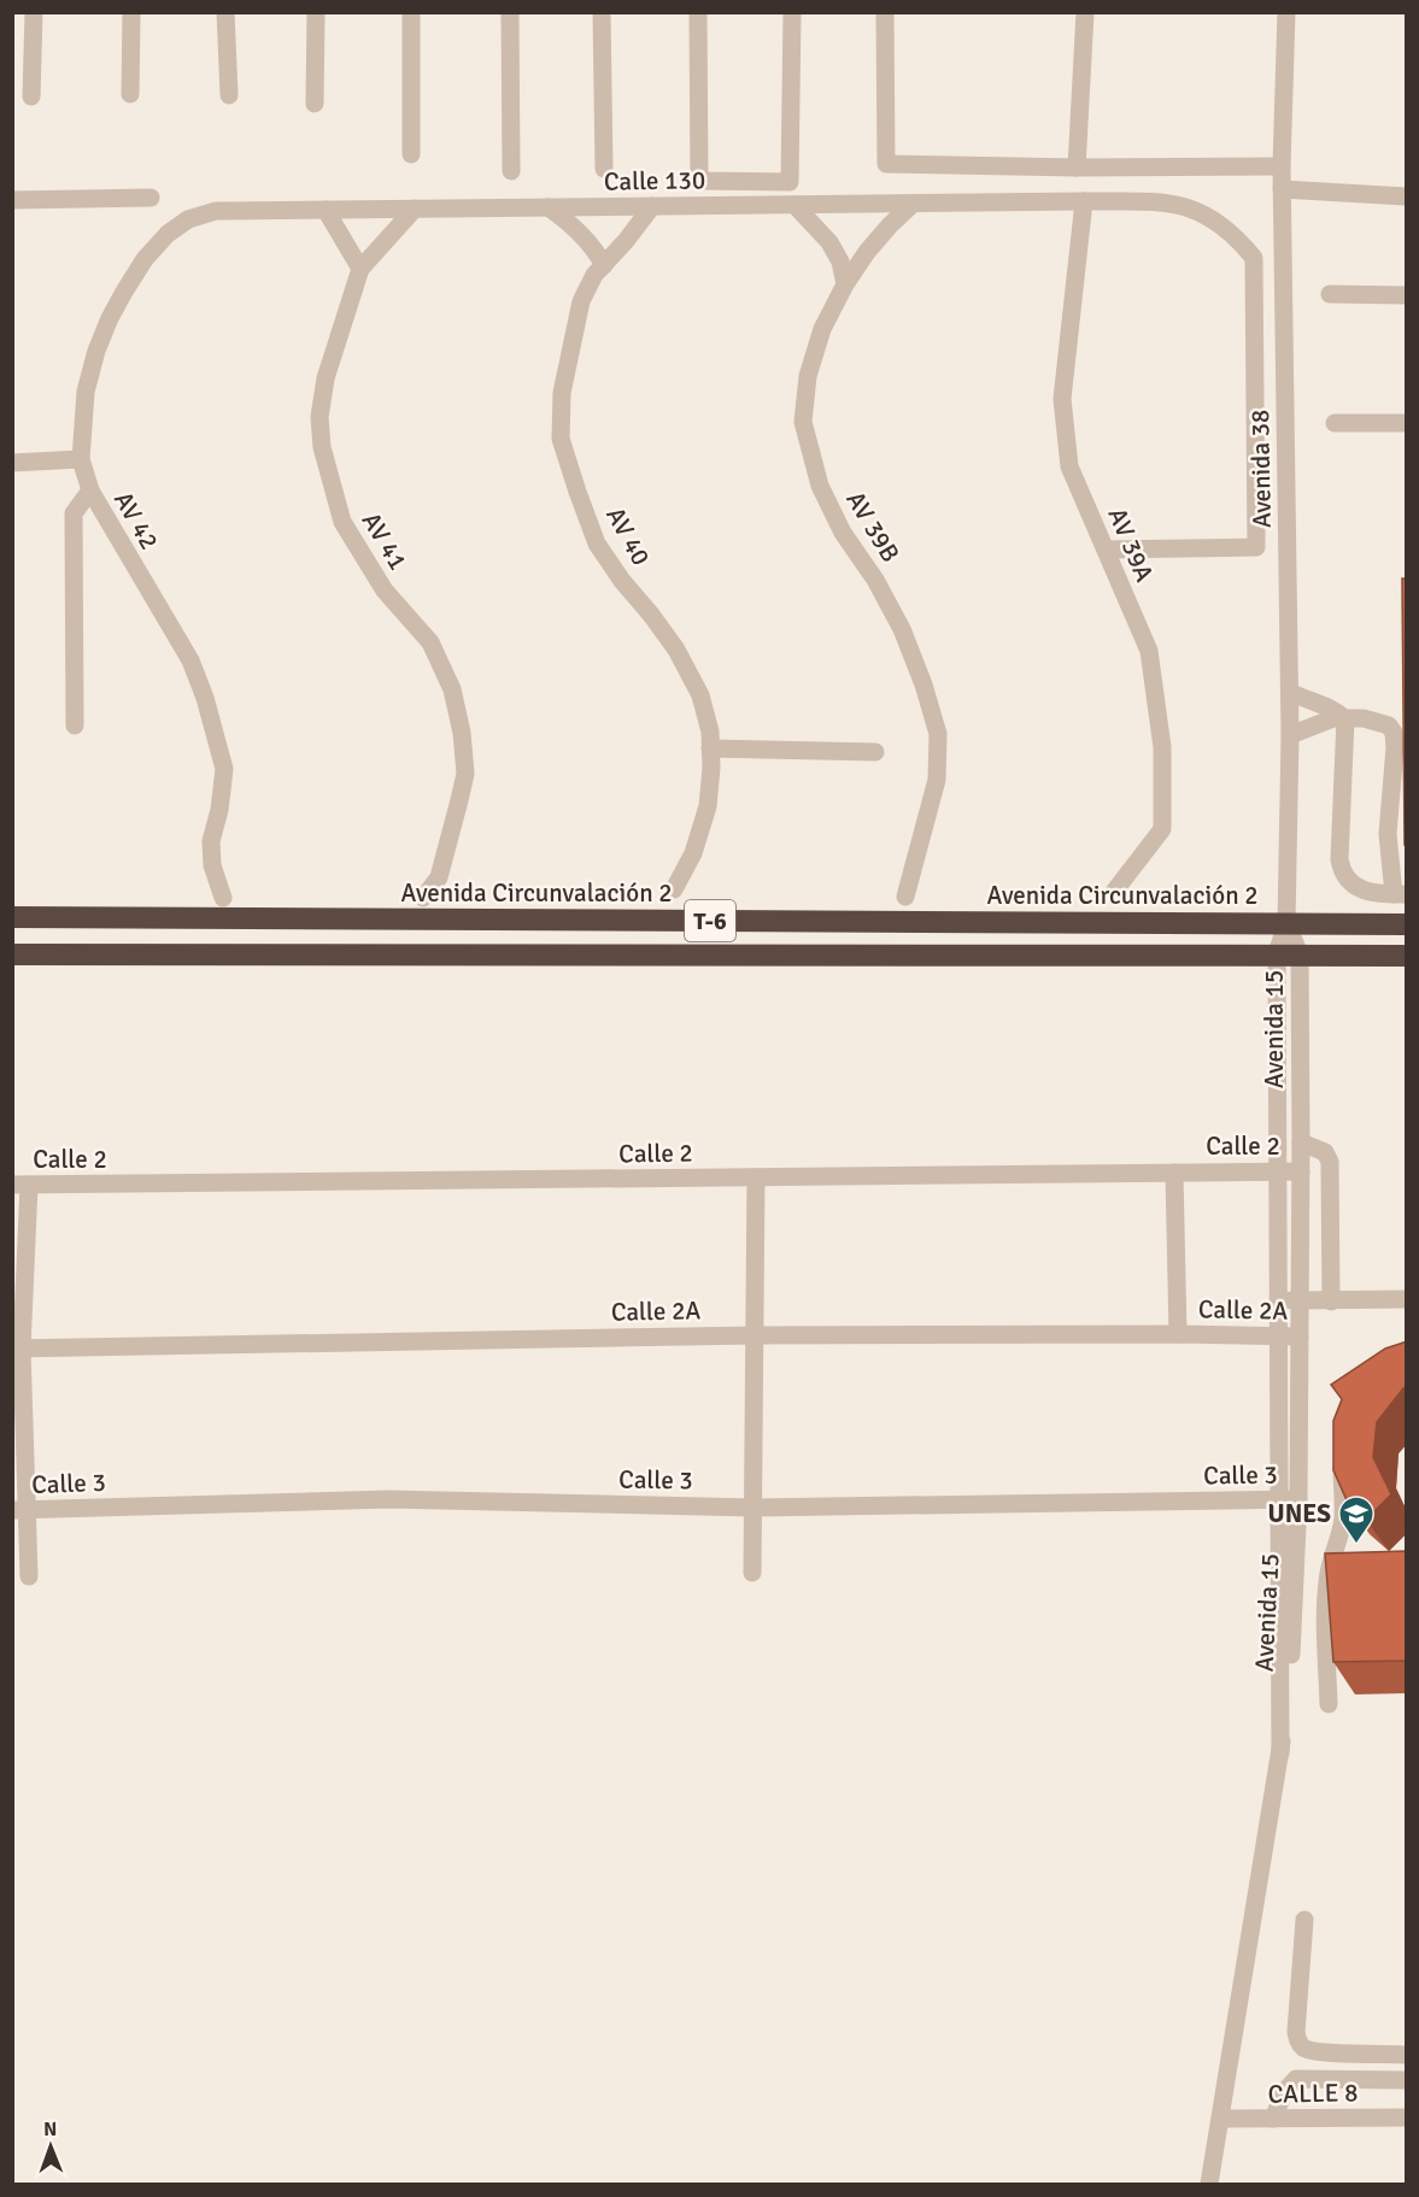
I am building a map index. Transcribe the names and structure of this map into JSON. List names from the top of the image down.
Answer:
{
  "streets": {
    "highway": ["Avenida Circunvalación 2", "T-6"],
    "street": [
      "Calle 130",
      "Avenida 38",
      "AV 42",
      "AV 39B",
      "AV 40",
      "AV 41",
      "AV 39A",
      "Avenida 15",
      "Calle 2",
      "Calle 2A",
      "Calle 3",
      "CALLE 8"
    ]
  },
  "crossings": [
    ["Calle 130", "AV 42"],
    ["Calle 130", "AV 39B"],
    ["Calle 130", "AV 40"],
    ["Calle 130", "AV 41"],
    ["Calle 130", "AV 39A"],
    ["Avenida 38", "Avenida Circunvalación 2"],
    ["Avenida 38", "T-6"],
    ["Avenida 38", "Avenida 15"],
    ["T-6", "Avenida 15"],
    ["Avenida 15", "Calle 2"],
    ["Avenida 15", "Calle 2A"],
    ["Avenida 15", "Calle 3"],
    ["Avenida 15", "CALLE 8"]
  ],
  "places": {
    "school or university": ["UNES"]
  },
  "north": "top"
}
